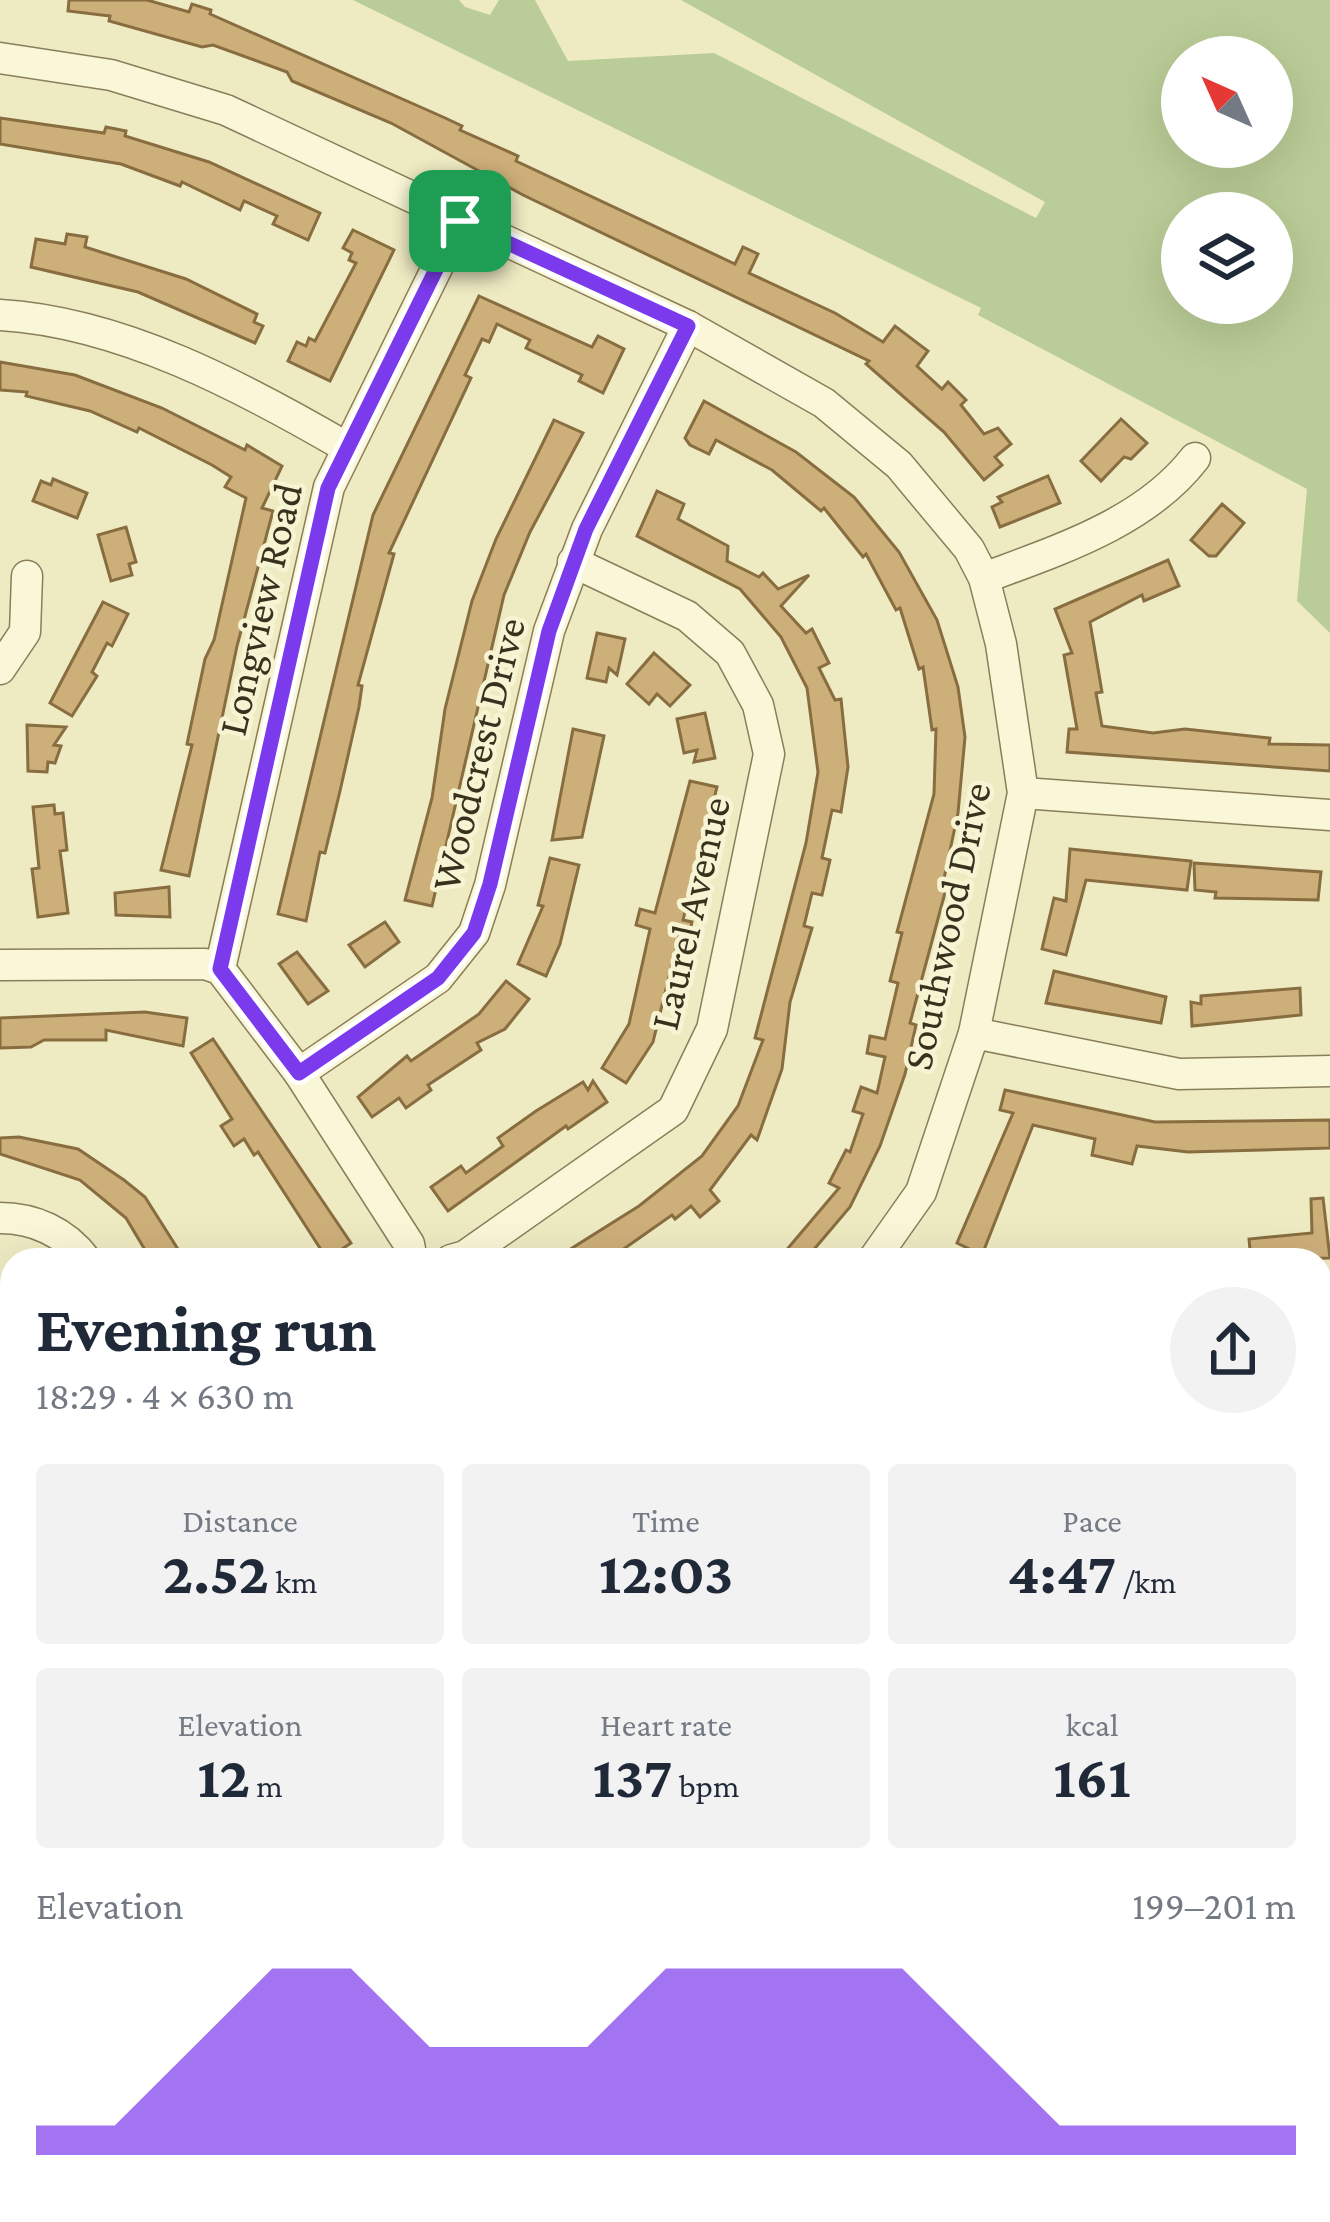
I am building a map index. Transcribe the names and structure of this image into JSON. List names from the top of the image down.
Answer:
{
  "streets": {
    "street": [
      "Longview Road",
      "Woodcrest Drive",
      "Laurel Avenue",
      "Southwood Drive"
    ]
  },
  "crossings": [
    ["Longview Road", "Southwood Drive"],
    ["Woodcrest Drive", "Laurel Avenue"],
    ["Woodcrest Drive", "Southwood Drive"]
  ],
  "north": "top left",
  "page": {
    "heading": ["Evening run", "18:29 · 4 × 630 m"],
    "stats": [
      ["Distance", "2.52 km"],
      ["Time", "12:03"],
      ["Pace", "4:47 /km"],
      ["Elevation", "12 m"],
      ["Heart rate", "137 bpm"],
      ["kcal", "161"]
    ],
    "chart": ["Elevation", "199–201 m"]
  }
}
